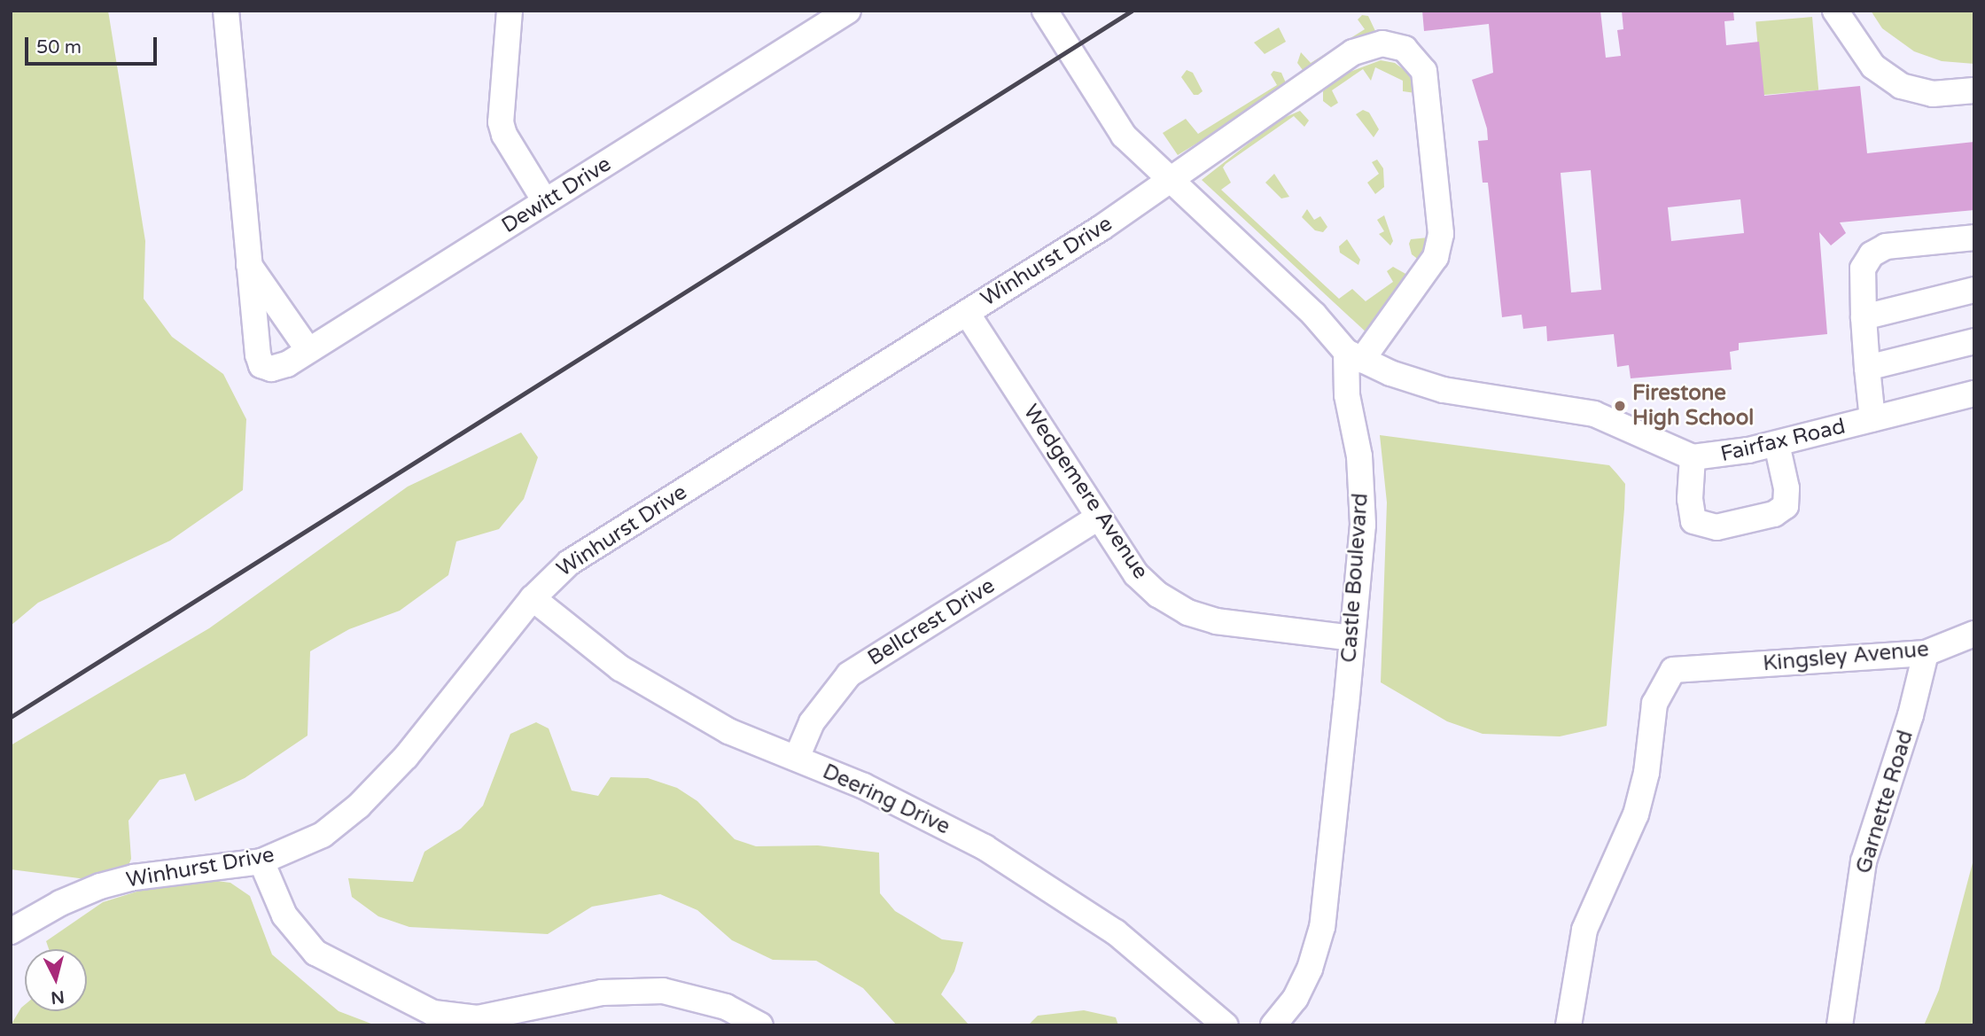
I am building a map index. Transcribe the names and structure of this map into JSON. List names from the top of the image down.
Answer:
{
  "streets": {
    "street": [
      "Dewitt Drive",
      "Winhurst Drive",
      "Fairfax Road",
      "Wedgemere Avenue",
      "Castle Boulevard",
      "Bellcrest Drive",
      "Kingsley Avenue",
      "Deering Drive",
      "Garnette Road"
    ]
  },
  "crossings": [
    ["Winhurst Drive", "Fairfax Road"],
    ["Winhurst Drive", "Wedgemere Avenue"],
    ["Winhurst Drive", "Castle Boulevard"],
    ["Winhurst Drive", "Deering Drive"],
    ["Fairfax Road", "Castle Boulevard"],
    ["Wedgemere Avenue", "Castle Boulevard"],
    ["Wedgemere Avenue", "Bellcrest Drive"],
    ["Bellcrest Drive", "Deering Drive"],
    ["Kingsley Avenue", "Garnette Road"]
  ],
  "places": ["Firestone High School"],
  "scale_bar": "50 m",
  "north": "bottom"
}
